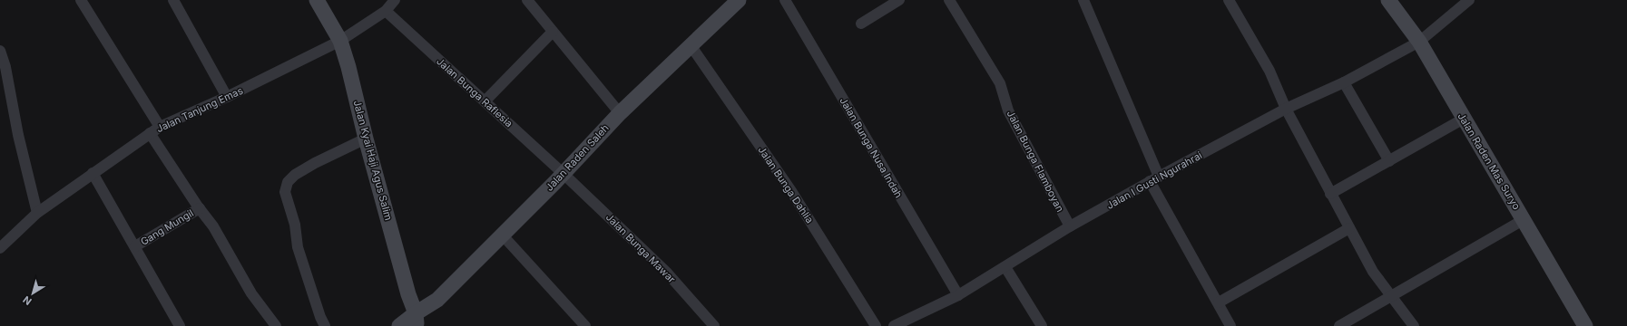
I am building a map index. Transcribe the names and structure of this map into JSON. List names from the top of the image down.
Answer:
{
  "streets": {
    "street": [
      "Jalan Bunga Raflesia",
      "Jalan Tanjung Emas",
      "Jalan Bunga Nusa Indah",
      "Jalan Raden Saleh",
      "Jalan Kyai Haji Agus Salim",
      "Jalan Bunga Flamboyan",
      "Jalan Raden Mas Suryo",
      "Jalan I Gusti Ngurahrai",
      "Jalan Bunga Dahlia",
      "Gang Mungil",
      "Jalan Bunga Mawar"
    ]
  },
  "crossings": [
    ["Jalan Bunga Raflesia", "Jalan Tanjung Emas"],
    ["Jalan Bunga Raflesia", "Jalan Raden Saleh"],
    ["Jalan Bunga Raflesia", "Jalan Bunga Mawar"],
    ["Jalan Tanjung Emas", "Jalan Kyai Haji Agus Salim"],
    ["Jalan Bunga Nusa Indah", "Jalan I Gusti Ngurahrai"],
    ["Jalan Raden Saleh", "Jalan Kyai Haji Agus Salim"],
    ["Jalan Raden Saleh", "Jalan Bunga Dahlia"],
    ["Jalan Raden Saleh", "Jalan Bunga Mawar"],
    ["Jalan Bunga Flamboyan", "Jalan I Gusti Ngurahrai"],
    ["Jalan Raden Mas Suryo", "Jalan I Gusti Ngurahrai"]
  ],
  "north": "bottom left"
}
